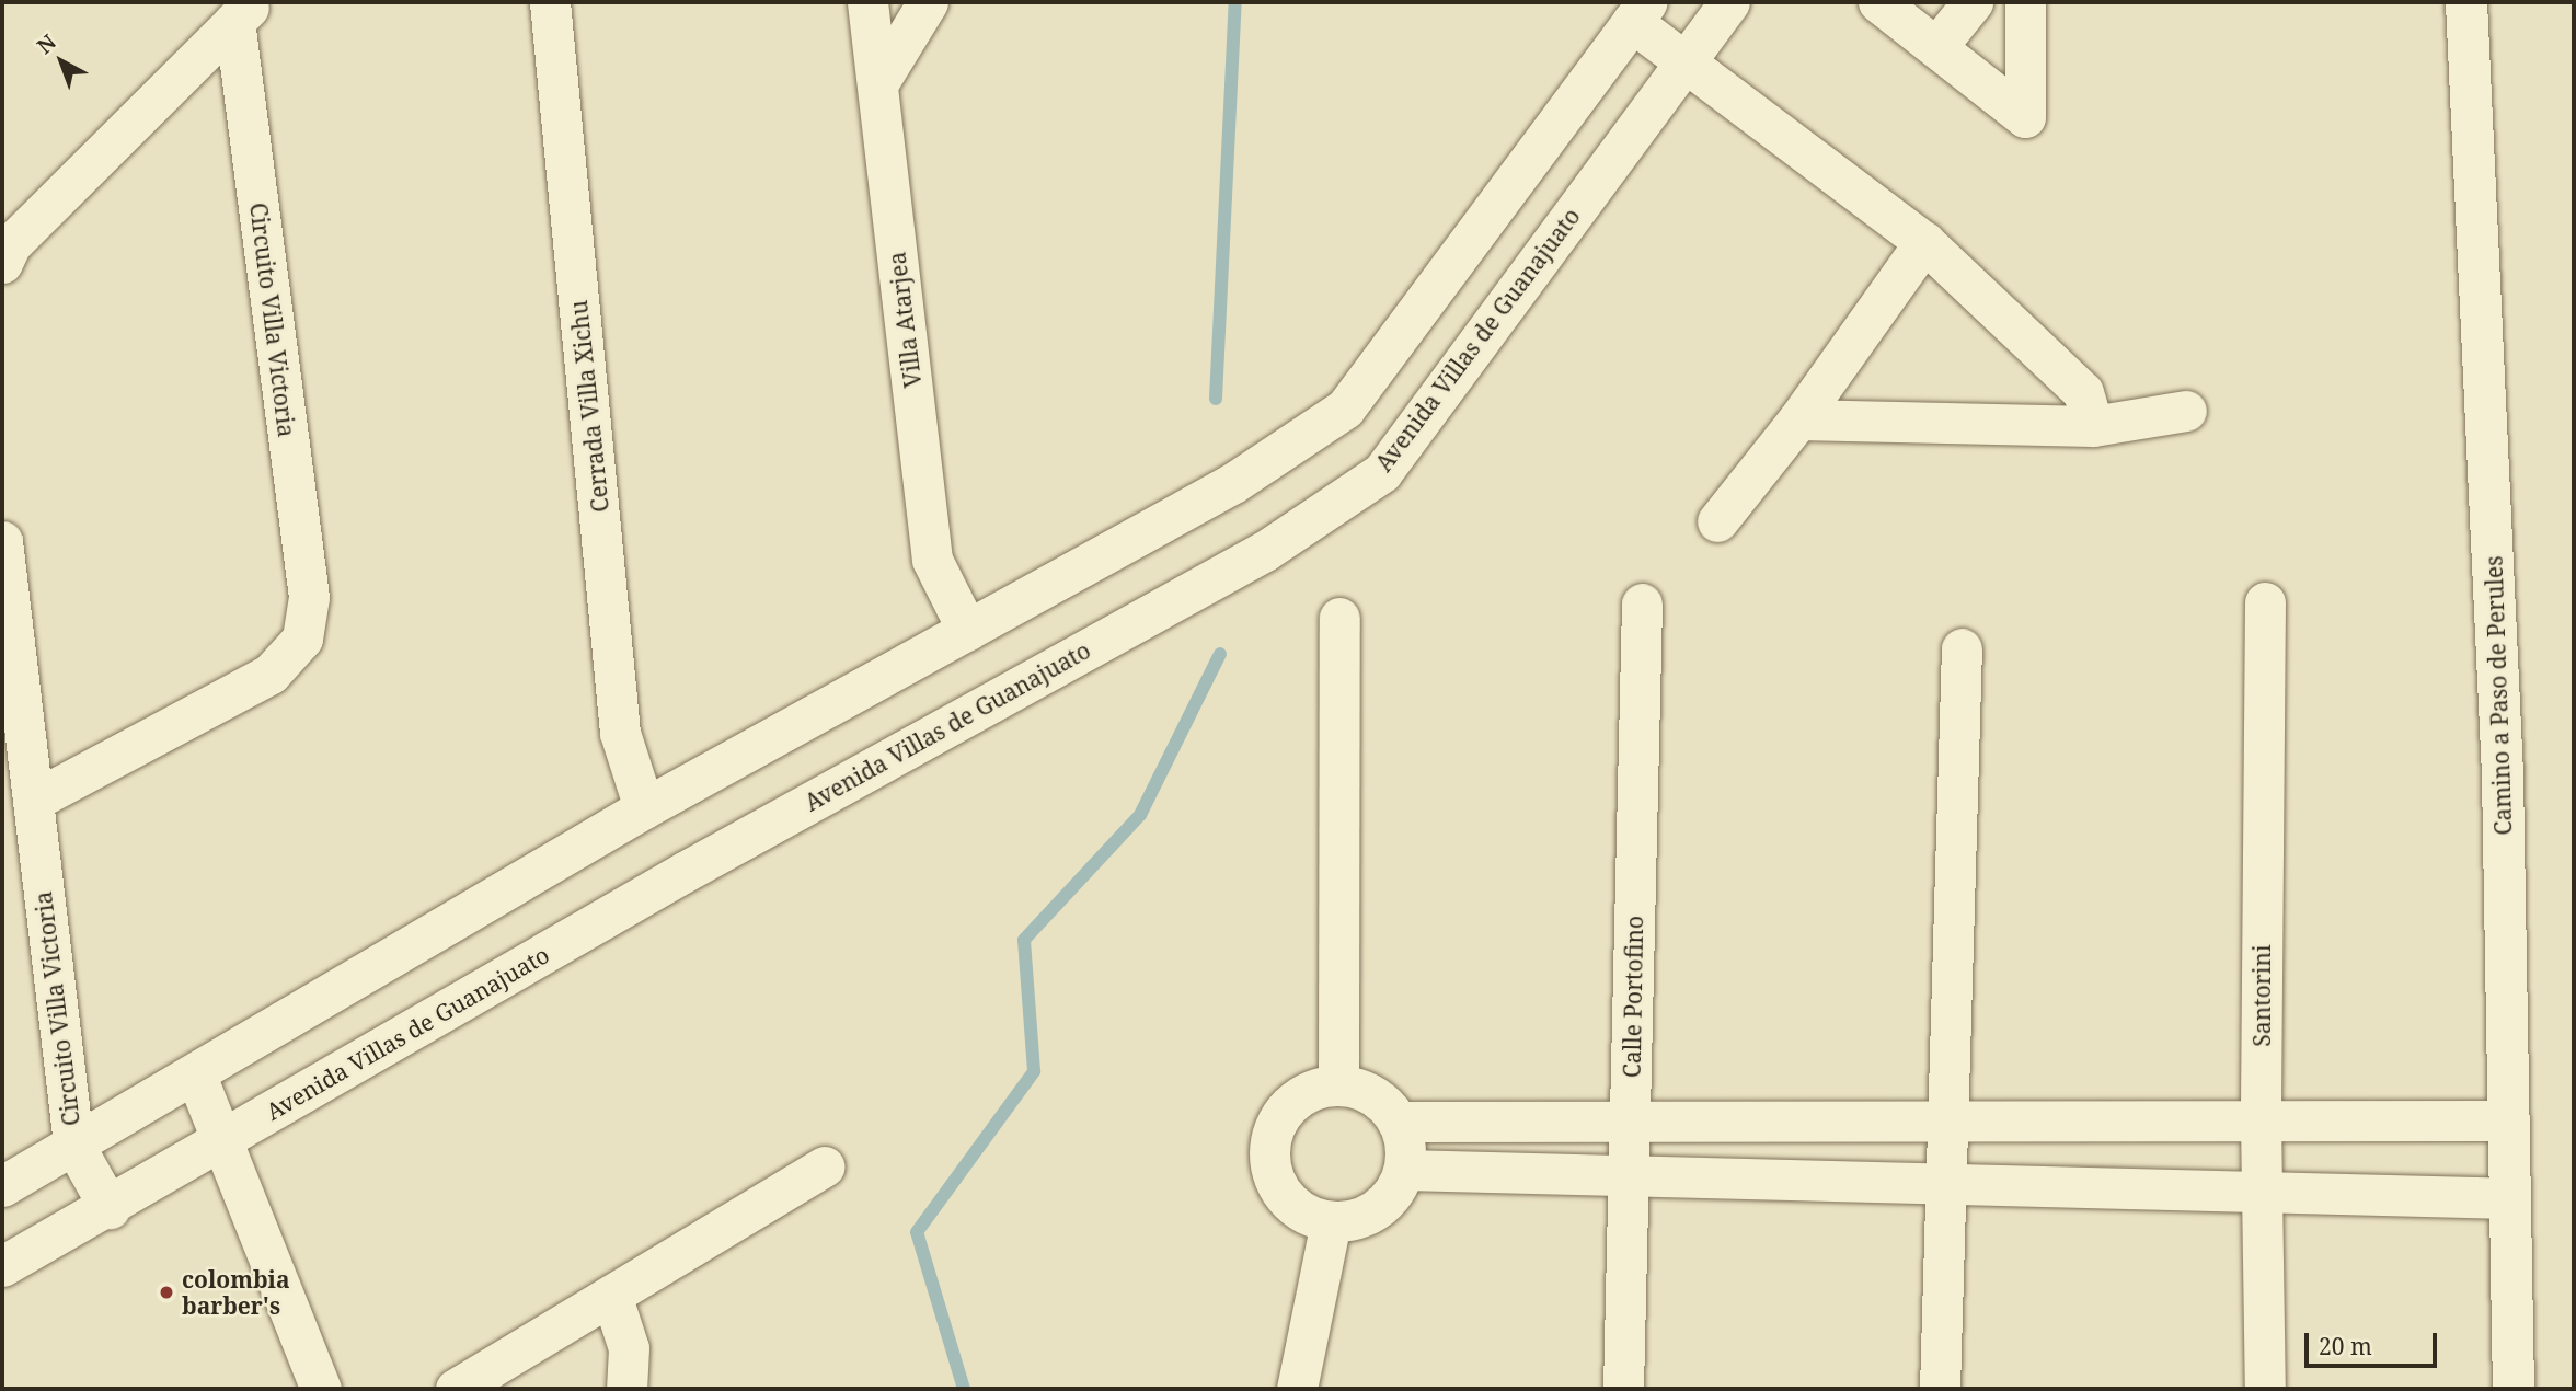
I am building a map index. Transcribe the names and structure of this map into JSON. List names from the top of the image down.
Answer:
{
  "streets": {
    "street": [
      "Circuito Villa Victoria",
      "Villa Atarjea",
      "Avenida Villas de Guanajuato",
      "Cerrada Villa Xichu",
      "Camino a Paso de Perules",
      "Santorini",
      "Calle Portofino"
    ]
  },
  "crossings": [
    ["Circuito Villa Victoria", "Avenida Villas de Guanajuato"]
  ],
  "places": ["colombia barber's"],
  "scale_bar": "20 m",
  "north": "top left"
}
